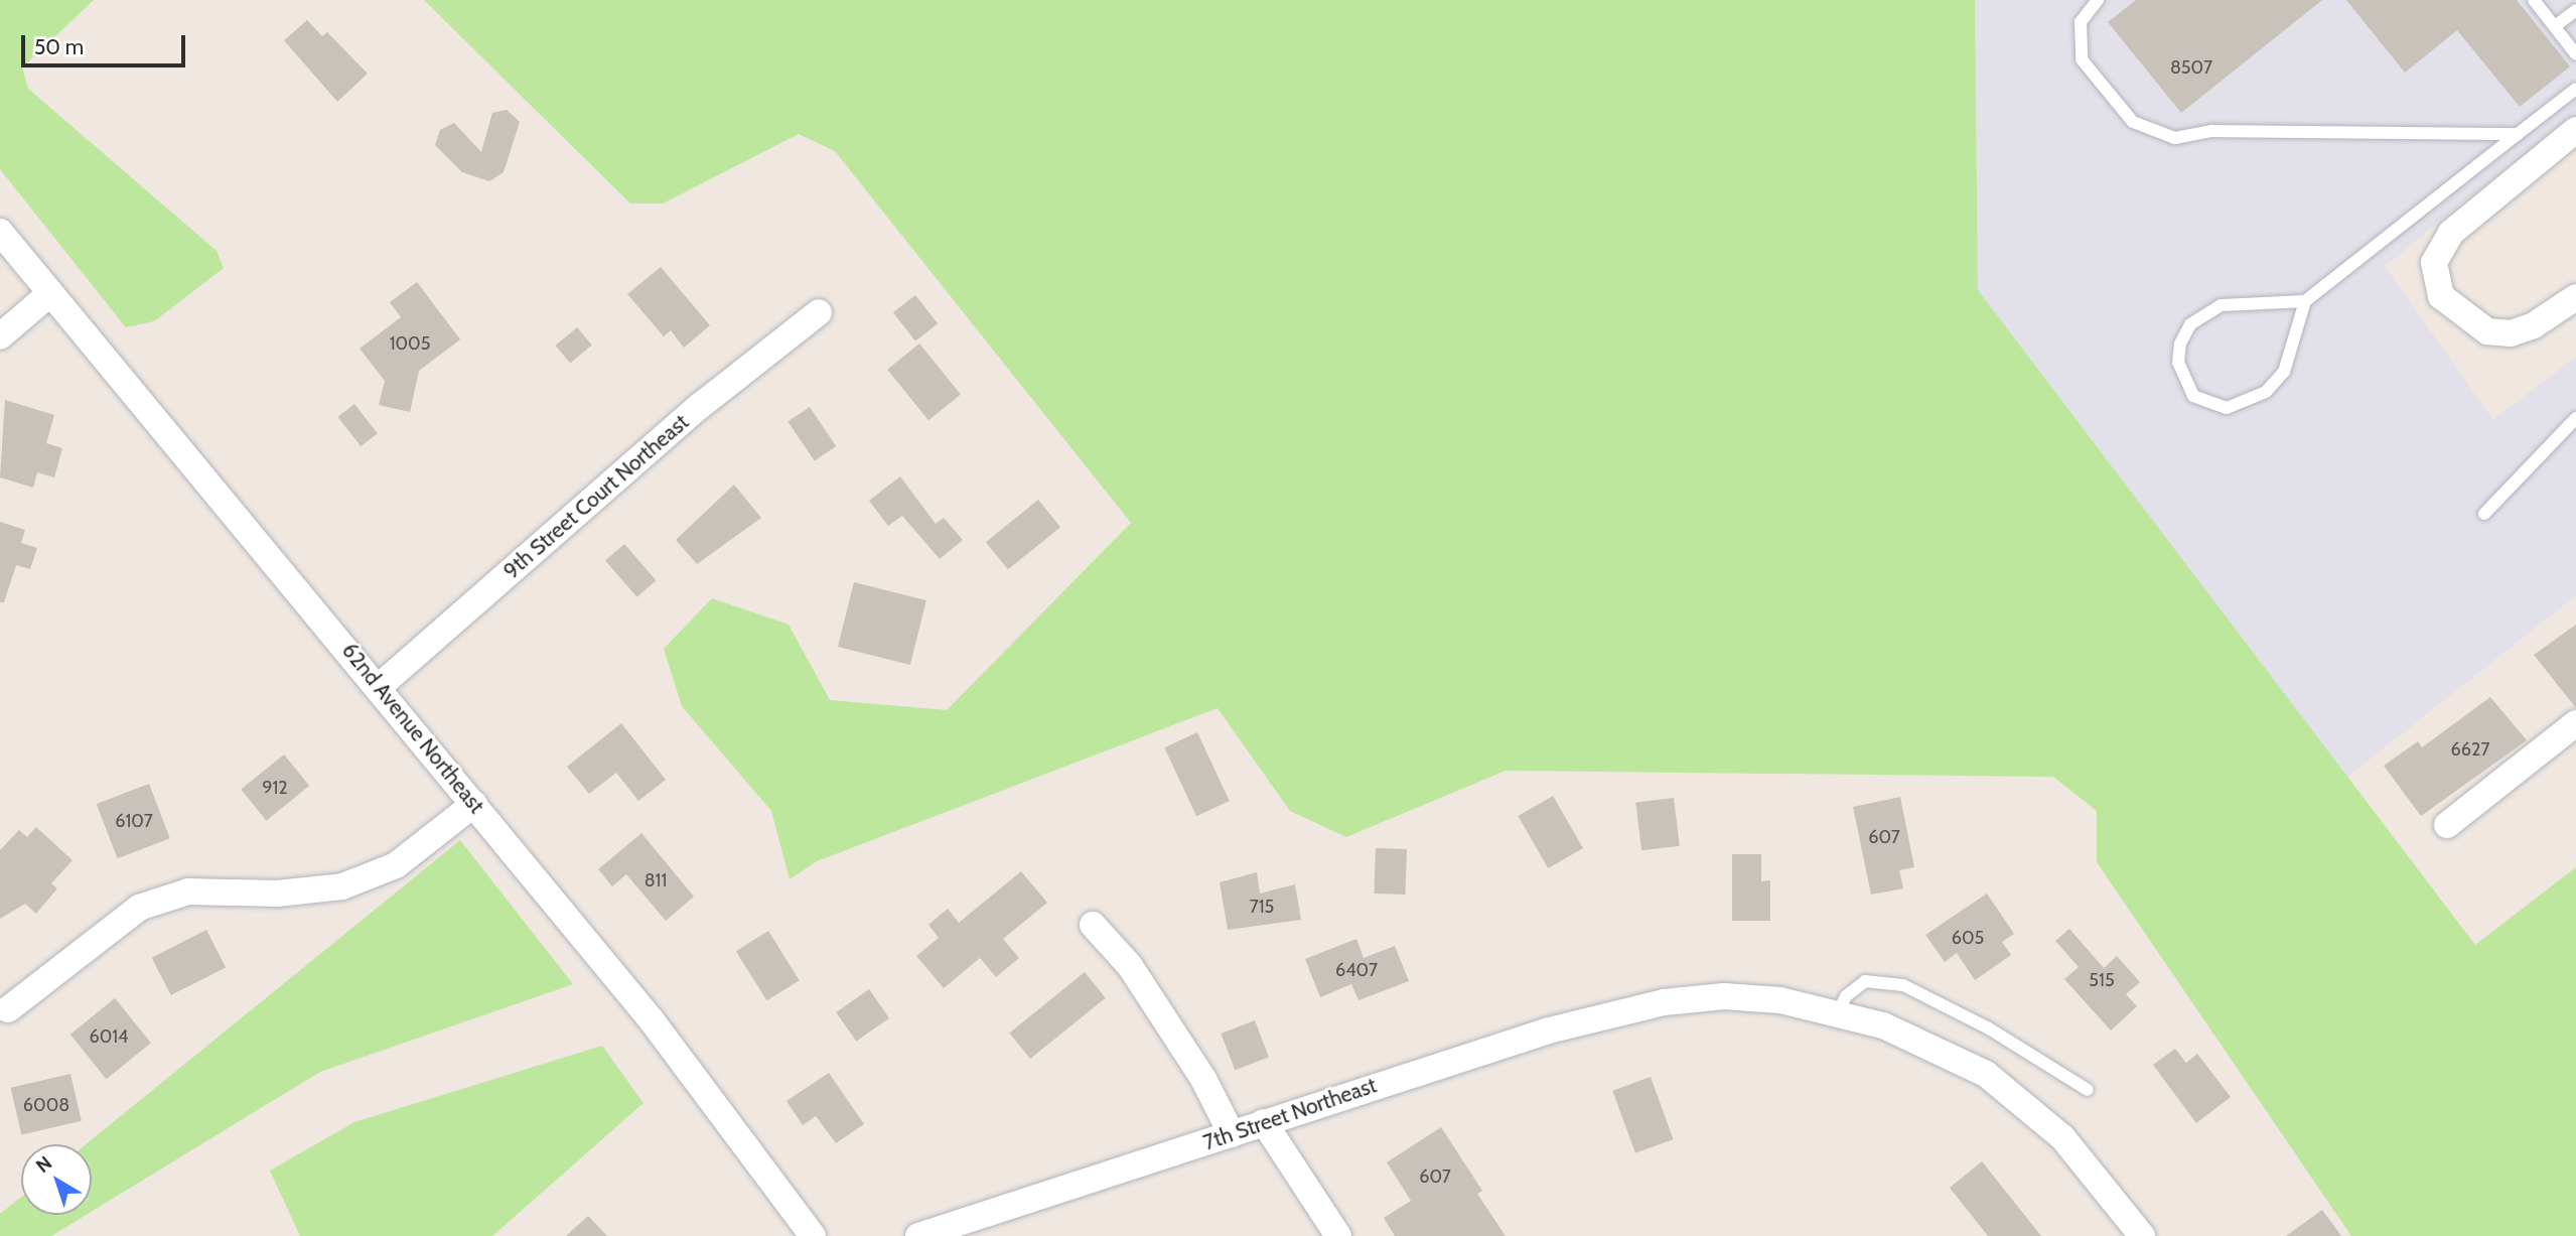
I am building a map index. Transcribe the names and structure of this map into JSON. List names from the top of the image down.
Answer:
{
  "streets": {
    "street": ["9th Street Court Northeast", "62nd Avenue Northeast", "7th Street Northeast"]
  },
  "crossings": [
    ["9th Street Court Northeast", "62nd Avenue Northeast"]
  ],
  "house_numbers": [
    "8507",
    "1005",
    "6627",
    "912",
    "6107",
    "607",
    "811",
    "715",
    "605",
    "6407",
    "515",
    "6014",
    "6008",
    "607"
  ],
  "scale_bar": "50 m",
  "north": "top left"
}
